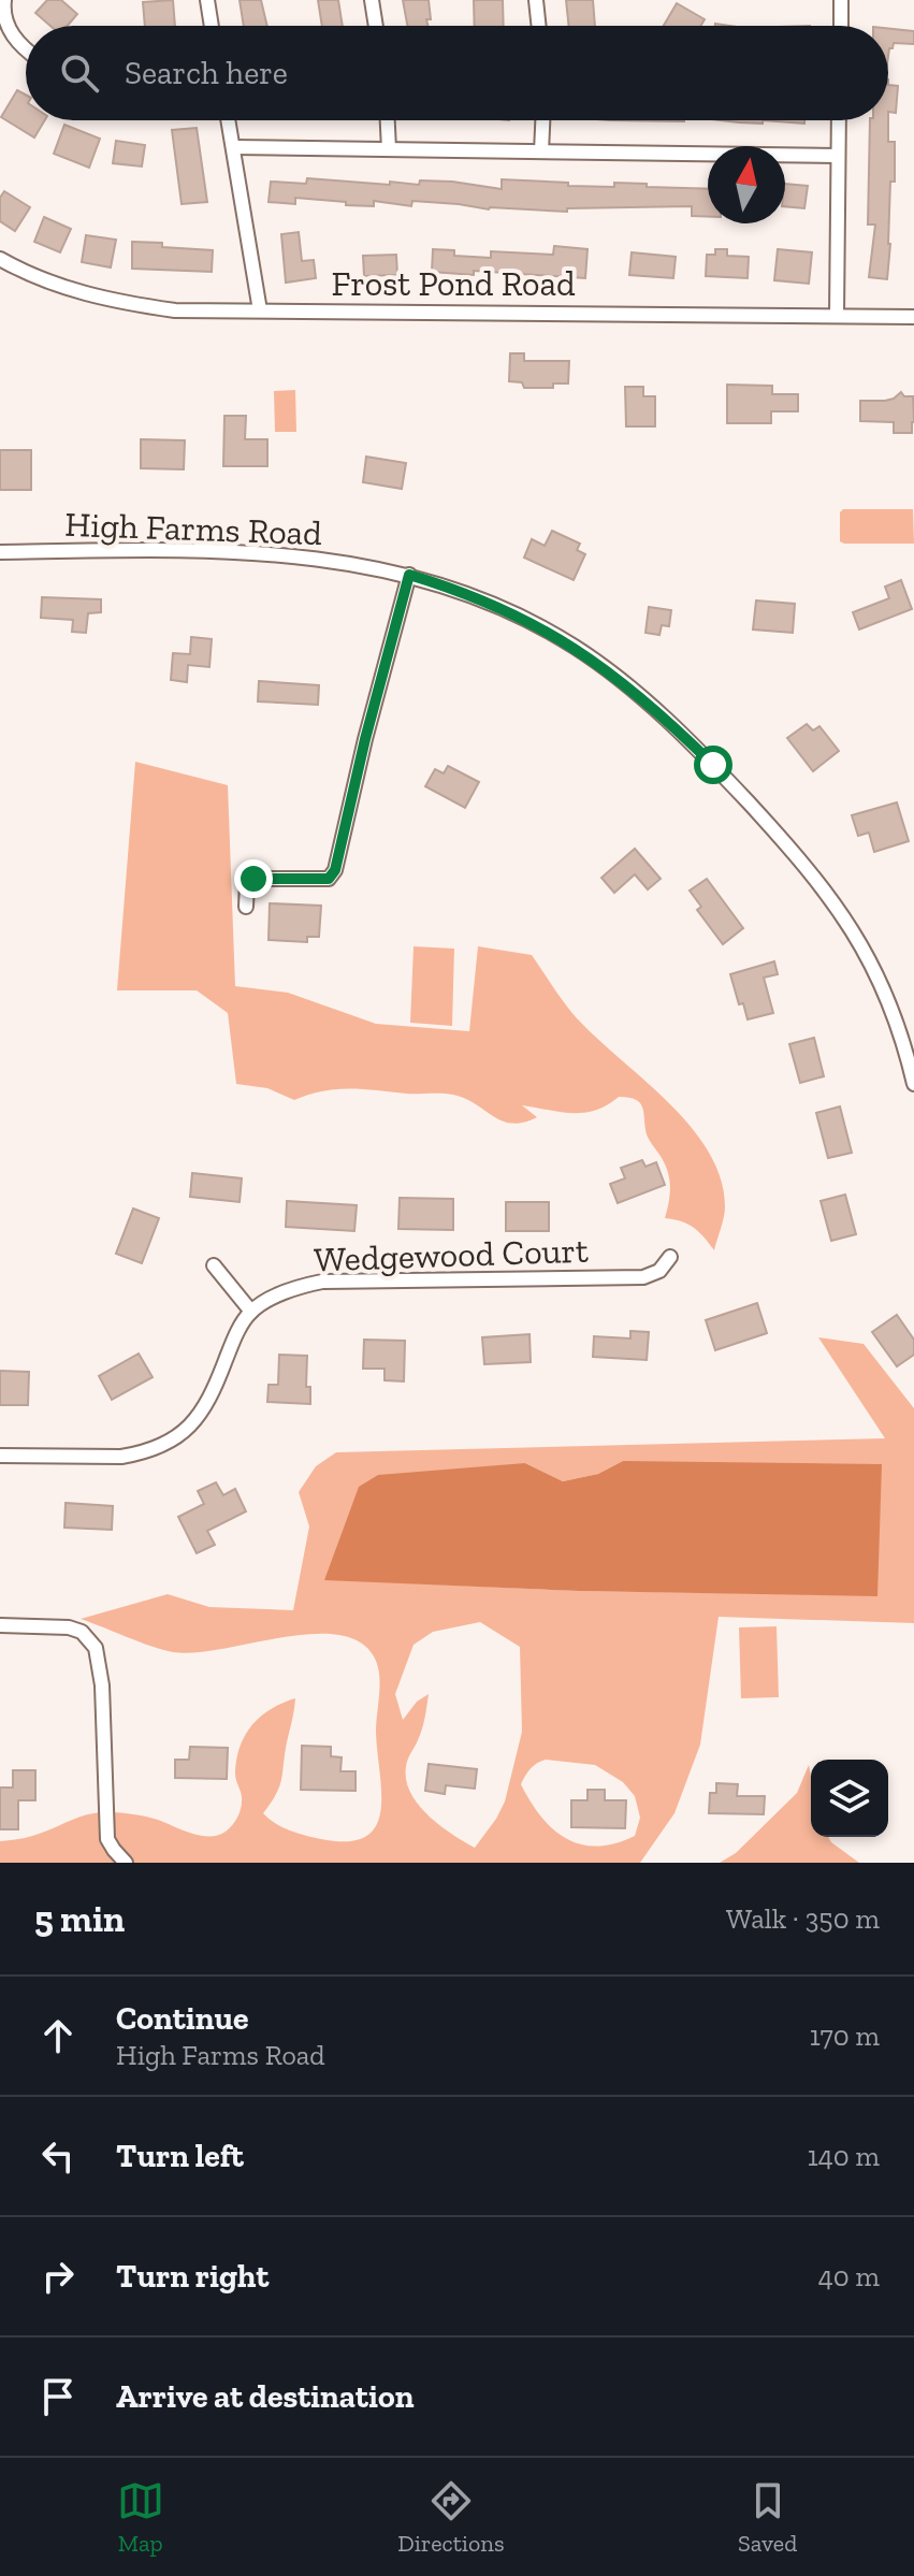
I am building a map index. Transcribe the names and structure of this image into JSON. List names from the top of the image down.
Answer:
{
  "streets": {
    "street": ["Frost Pond Road", "High Farms Road", "Wedgewood Court"]
  },
  "north": "top",
  "page": {
    "search": "Search here",
    "heading": ["5 min", "Walk · 350 m"],
    "list": [
      ["Continue", "High Farms Road", "170 m"],
      ["Turn left", "140 m"],
      ["Turn right", "40 m"],
      "Arrive at destination"
    ],
    "nav": ["Map", "Directions", "Saved"]
  }
}
